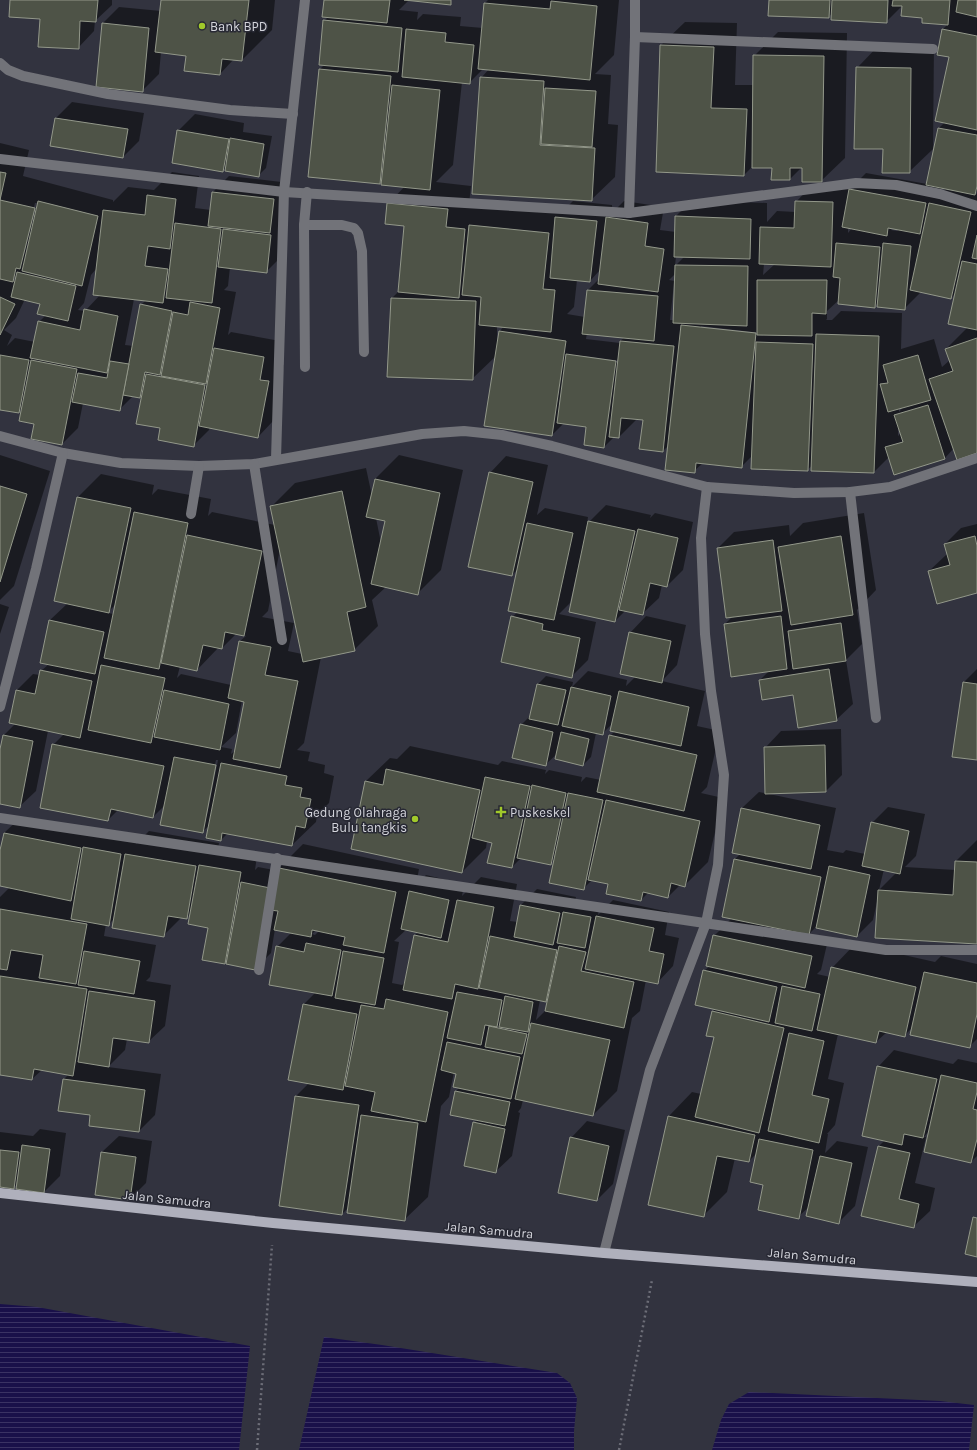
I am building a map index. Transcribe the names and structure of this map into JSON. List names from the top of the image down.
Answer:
{
  "streets": {
    "main road": ["Jalan Samudra"]
  },
  "places": {
    "other": ["Bank BPD", "Gedung Olahraga Bulu tangkis"],
    "health": ["Puskeskel"]
  }
}
